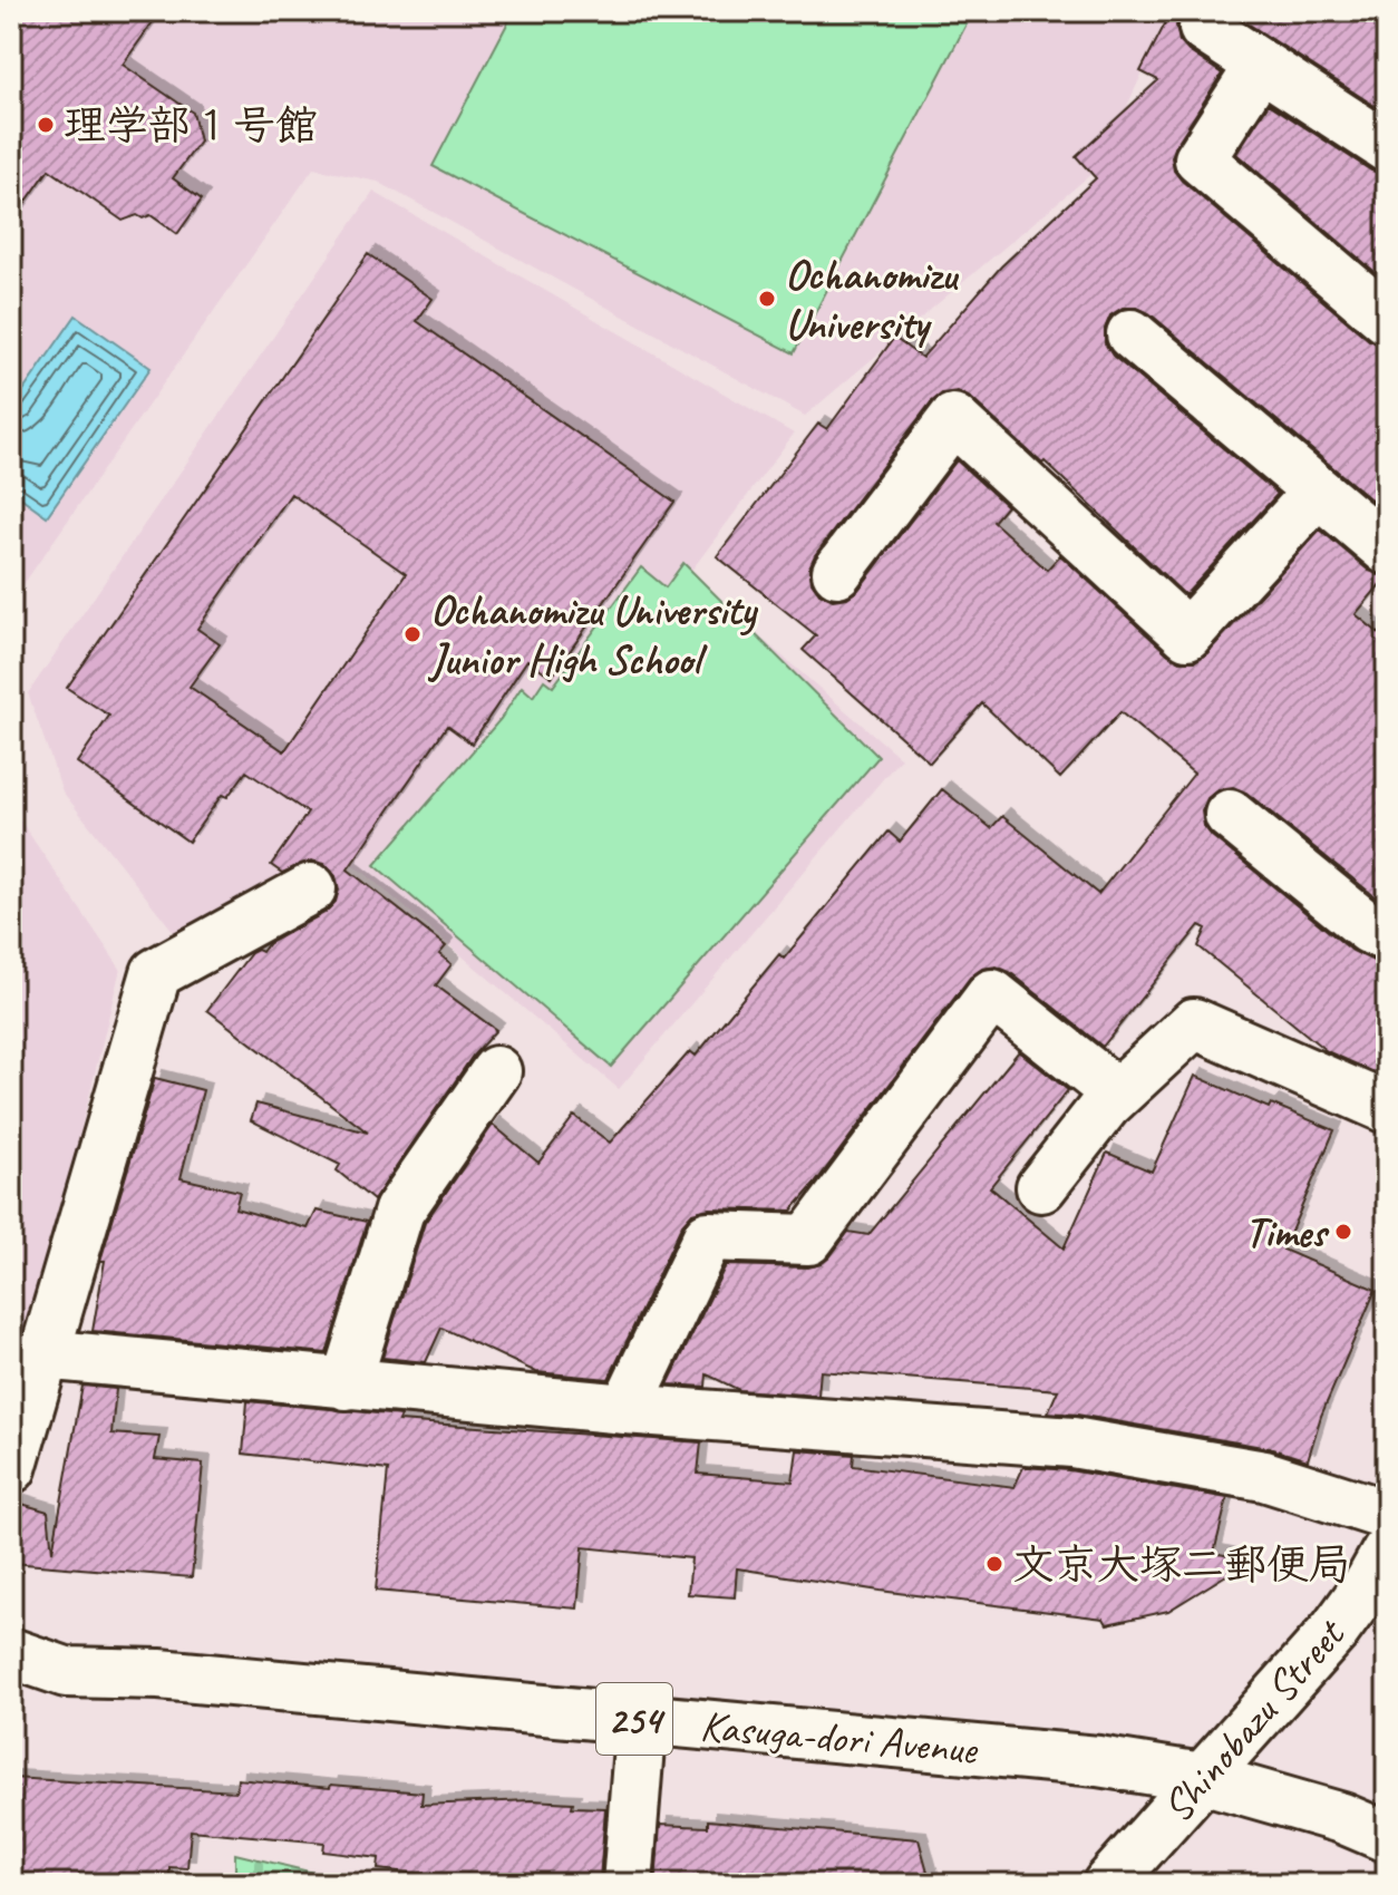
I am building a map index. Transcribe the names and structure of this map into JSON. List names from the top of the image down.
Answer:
{
  "streets": {
    "main road": ["254", "Shinobazu Street", "Kasuga-dori Avenue"]
  },
  "crossings": [
    ["Shinobazu Street", "Kasuga-dori Avenue"]
  ],
  "places": [
    "理学部１号館",
    "Ochanomizu University",
    "Ochanomizu University Junior High School",
    "Times",
    "文京大塚二郵便局"
  ]
}
